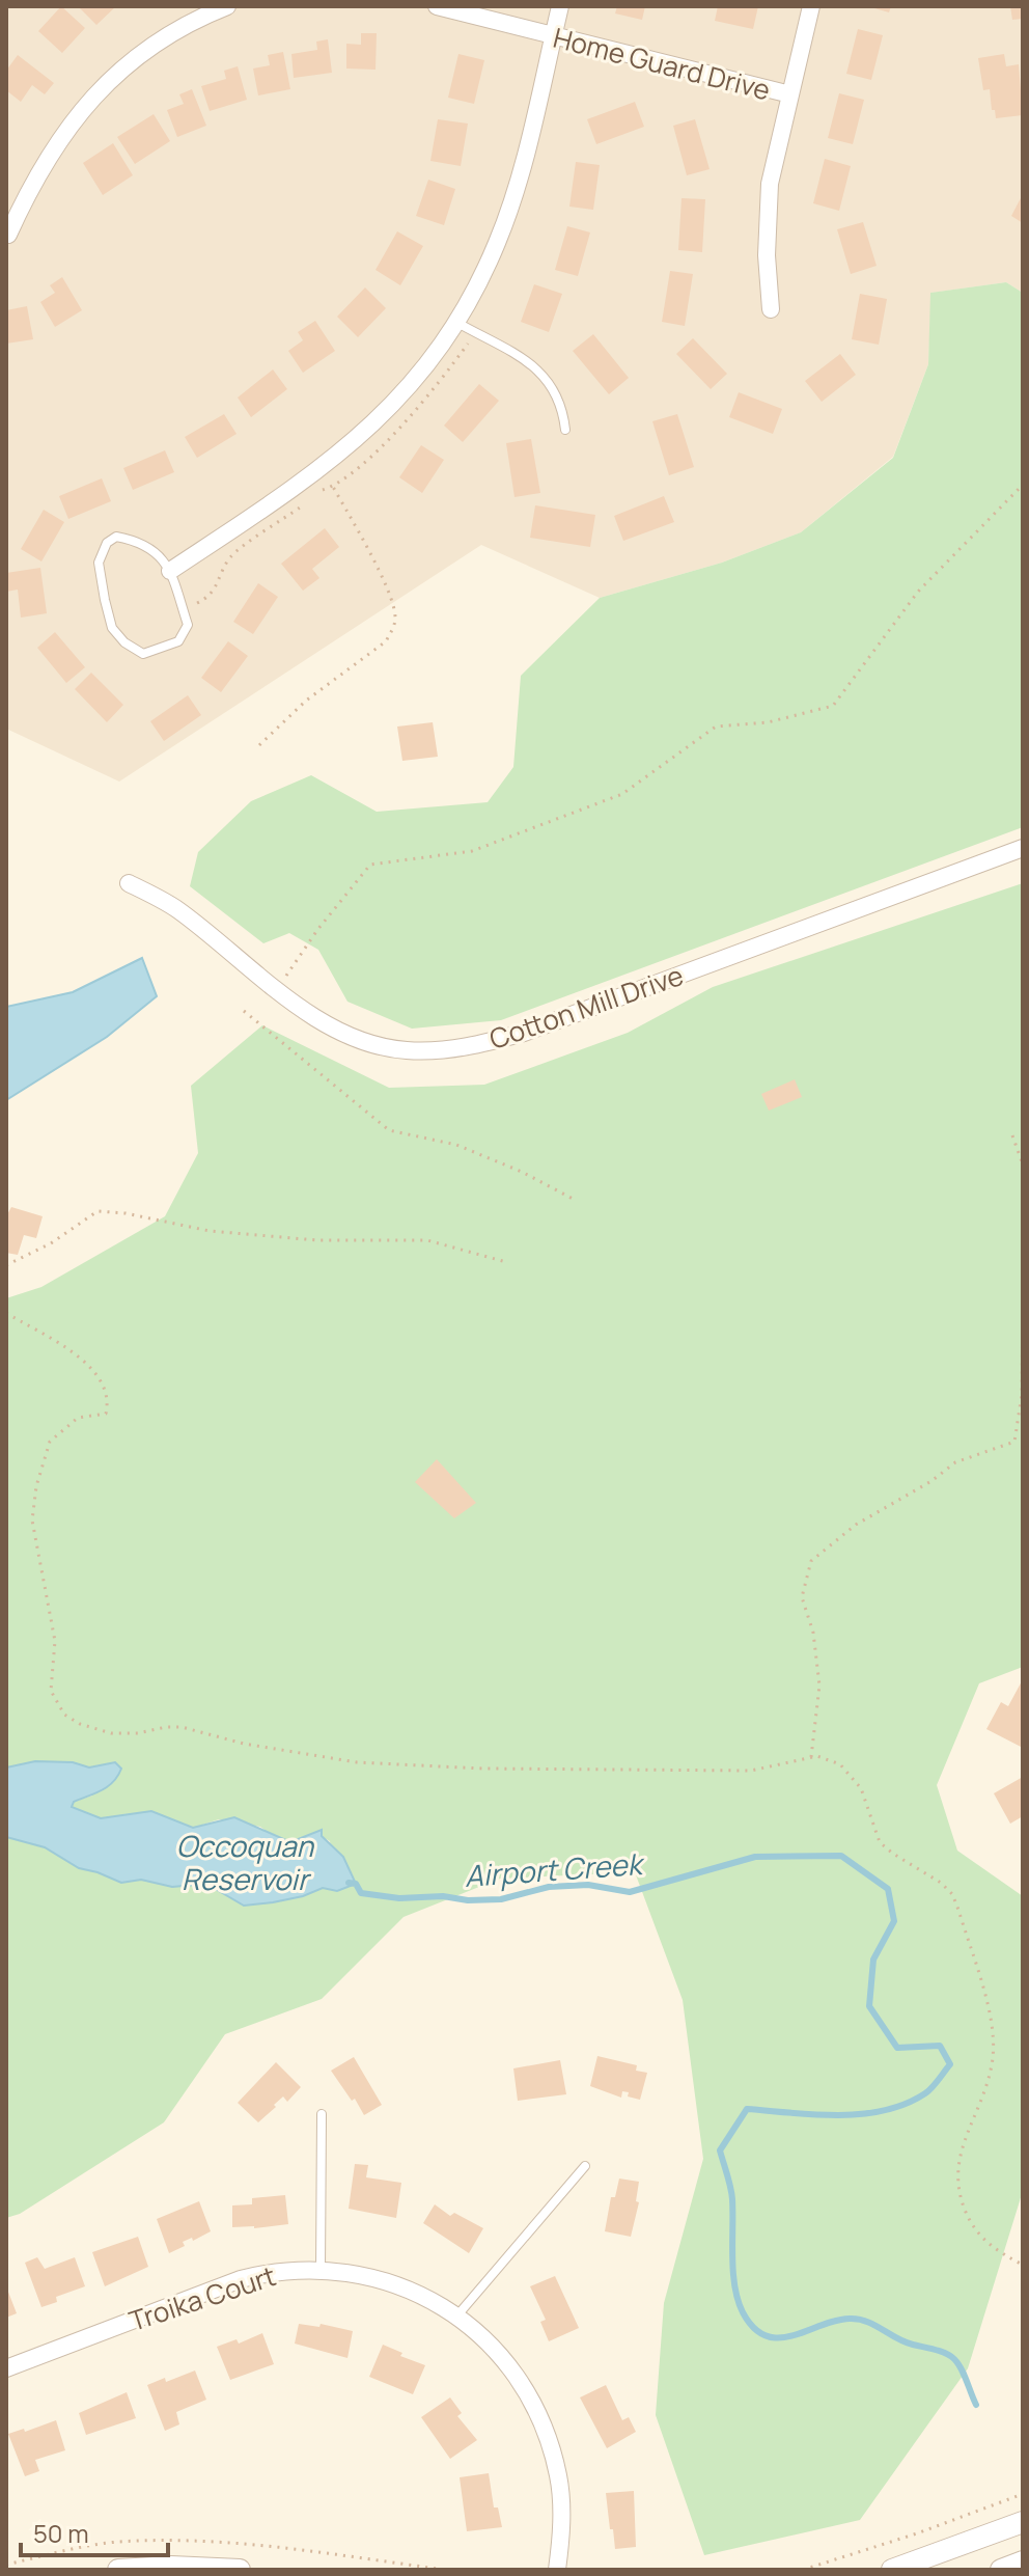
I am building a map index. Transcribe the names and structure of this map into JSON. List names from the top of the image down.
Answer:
{
  "streets": {
    "street": ["Home Guard Drive", "Cotton Mill Drive", "Troika Court"]
  },
  "water": ["Occoquan Reservoir", "Airport Creek"],
  "scale_bar": "50 m"
}
